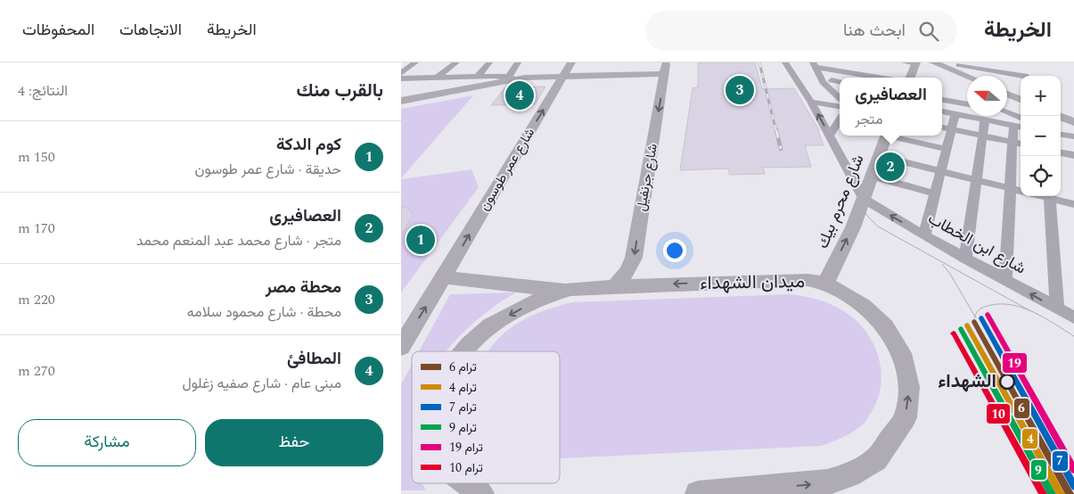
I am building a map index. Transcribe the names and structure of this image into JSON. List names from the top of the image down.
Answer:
{
  "streets": {
    "main road": [
      "شارع عمر طوسون",
      "شارع جرنفيل",
      "شارع محرم بيك",
      "ميدان الشهداء"
    ],
    "street": ["شارع ابن الخطاب"]
  },
  "crossings": [
    ["شارع جرنفيل", "ميدان الشهداء"],
    ["شارع محرم بيك", "شارع ابن الخطاب"],
    ["شارع محرم بيك", "ميدان الشهداء"]
  ],
  "one_way": ["شارع عمر طوسون", "شارع جرنفيل", "شارع محرم بيك"],
  "places": ["الشهداء"],
  "lines": [
    "tram line 19",
    "tram line 7",
    "tram line 6",
    "tram line 4",
    "tram line 9",
    "tram line 10"
  ],
  "legend": [
    "ترام 6",
    "ترام 4",
    "ترام 7",
    "ترام 9",
    "ترام 19",
    "ترام 10"
  ],
  "north": "left",
  "page": {
    "header": "الخريطة",
    "search": "ابحث هنا",
    "nav": ["الخريطة", "الاتجاهات", "المحفوظات"],
    "heading": ["بالقرب منك", "النتائج: 4"],
    "pins": [
      "3",
      "4",
      "2",
      "1"
    ],
    "map_buttons": ["+", "−"],
    "popup": ["العصافيرى", "متجر"],
    "list": [
      {
        "mark": "1",
        "name": "كوم الدكة",
        "note": "حديقة · شارع عمر طوسون",
        "value": "150 m"
      },
      {
        "mark": "2",
        "name": "العصافيرى",
        "note": "متجر · شارع محمد عبد المنعم محمد",
        "value": "170 m"
      },
      {
        "mark": "3",
        "name": "محطة مصر",
        "note": "محطة · شارع محمود سلامه",
        "value": "220 m"
      },
      {
        "mark": "4",
        "name": "المطافئ",
        "note": "مبنى عام · شارع صفيه زغلول",
        "value": "270 m"
      }
    ],
    "buttons": ["حفظ", "مشاركة"]
  }
}
